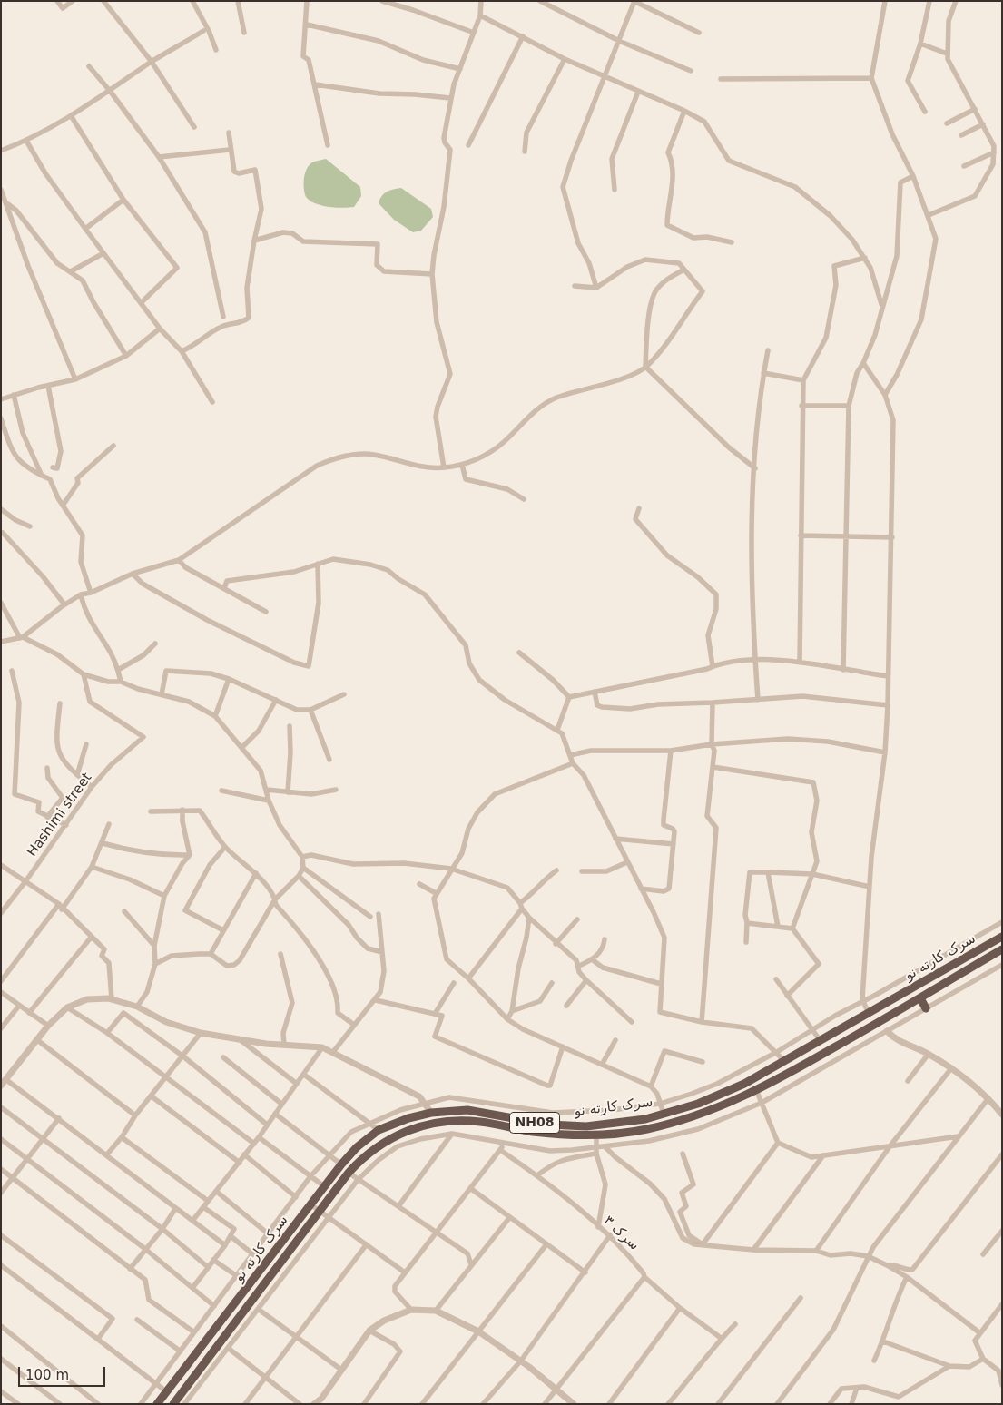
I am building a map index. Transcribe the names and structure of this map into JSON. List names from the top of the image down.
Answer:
{
  "streets": {
    "highway": ["سرک کارته نو", "NH08"],
    "street": ["Hashimi street", "سرک ۳"]
  },
  "scale_bar": "100 m"
}
